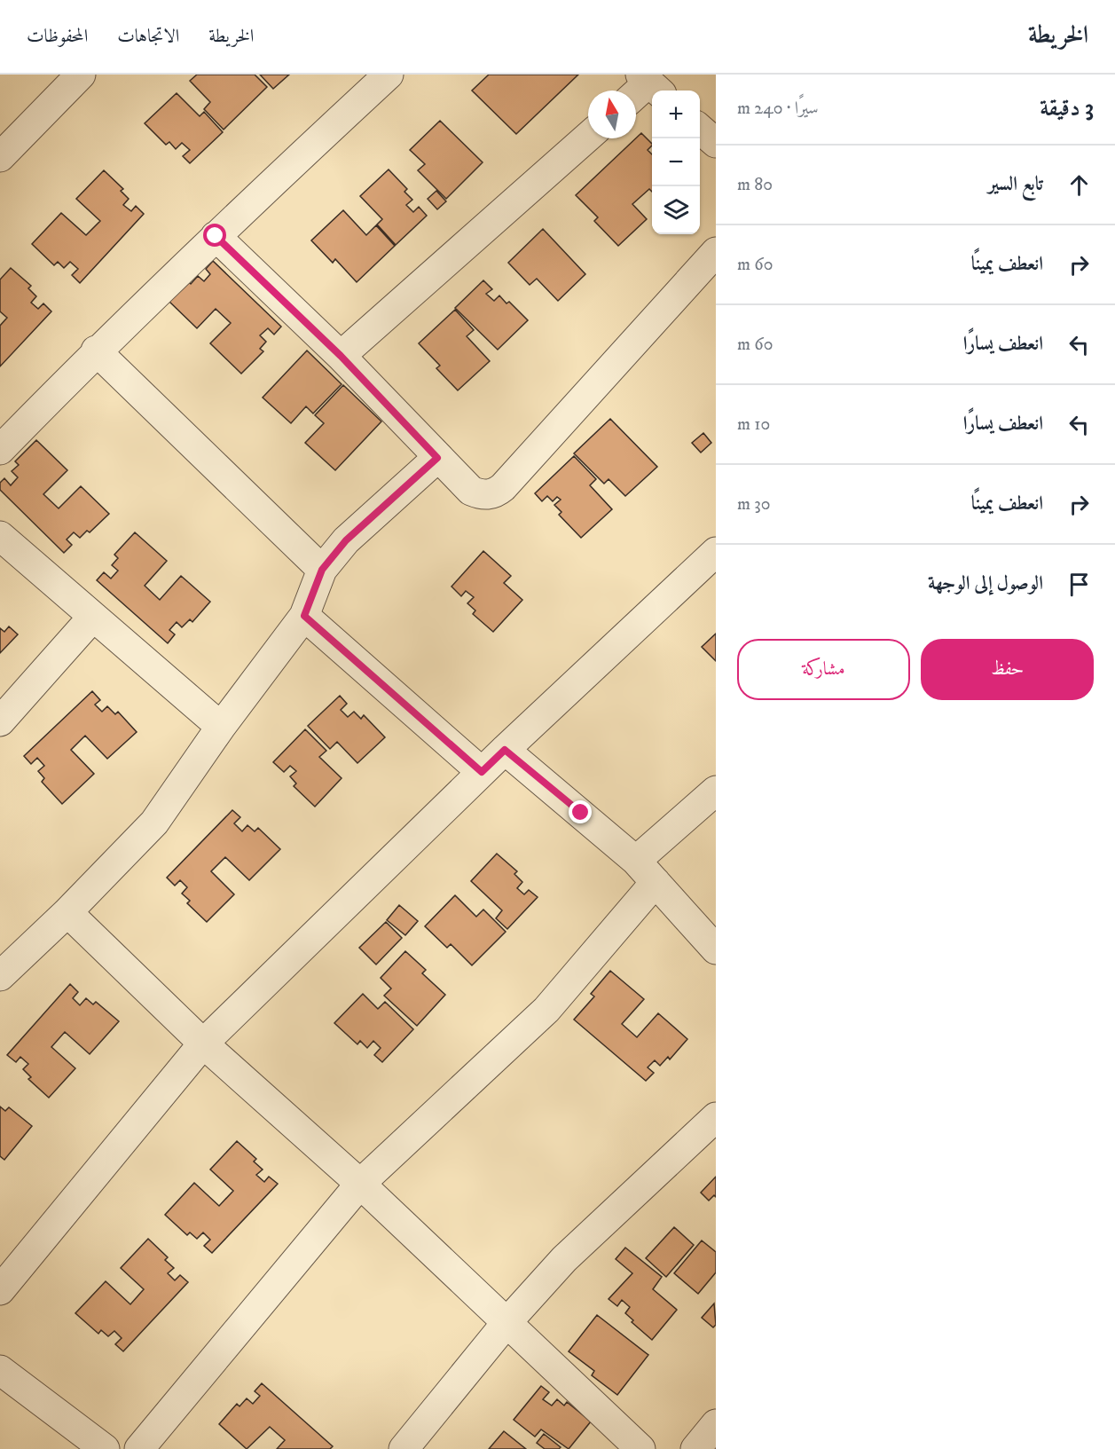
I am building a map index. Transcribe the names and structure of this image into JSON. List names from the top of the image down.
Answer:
{
  "north": "top",
  "page": {
    "header": "الخريطة",
    "nav": ["الخريطة", "الاتجاهات", "المحفوظات"],
    "heading": ["3 دقيقة", "سيرًا · 240 m"],
    "map_buttons": ["+", "−"],
    "list": [
      ["تابع السير", "80 m"],
      ["انعطف يمينًا", "60 m"],
      ["انعطف يسارًا", "60 m"],
      ["انعطف يسارًا", "10 m"],
      ["انعطف يمينًا", "30 m"],
      "الوصول إلى الوجهة"
    ],
    "buttons": ["حفظ", "مشاركة"]
  }
}
